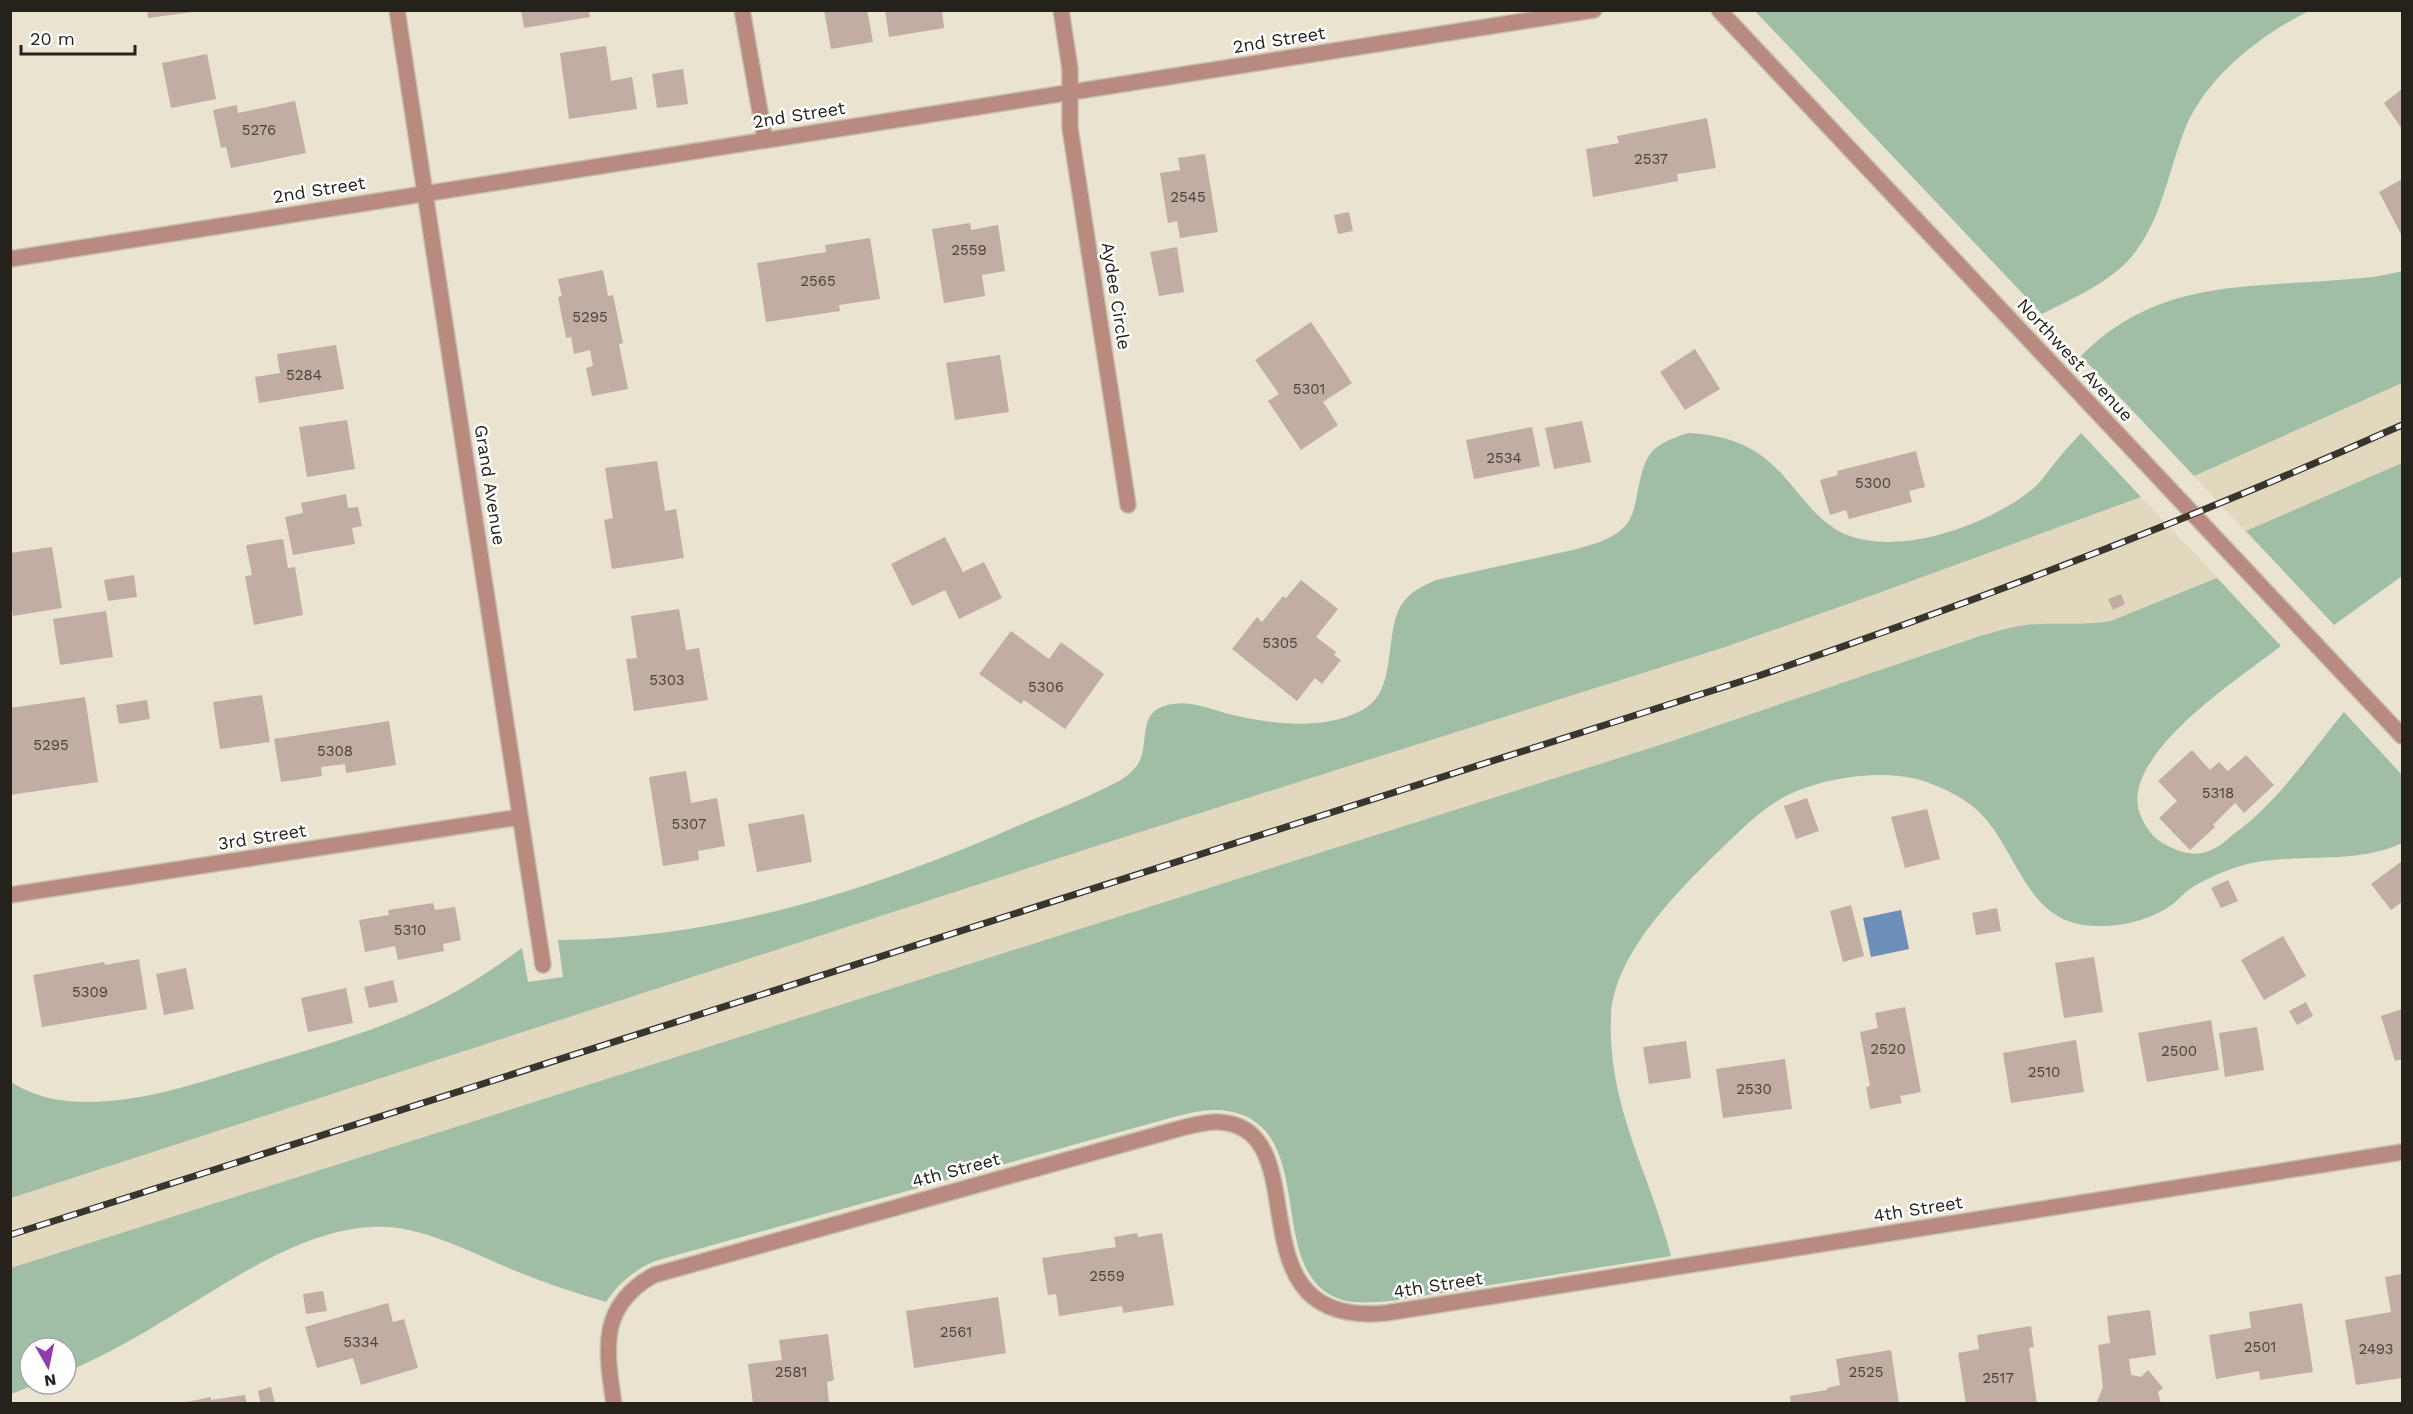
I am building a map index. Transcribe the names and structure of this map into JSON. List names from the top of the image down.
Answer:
{
  "streets": {
    "street": [
      "2nd Street",
      "Aydee Circle",
      "Northwest Avenue",
      "Grand Avenue",
      "3rd Street",
      "4th Street"
    ]
  },
  "crossings": [
    ["2nd Street", "Aydee Circle"],
    ["2nd Street", "Grand Avenue"],
    ["Grand Avenue", "3rd Street"]
  ],
  "house_numbers": [
    "5276",
    "2537",
    "2545",
    "2559",
    "2565",
    "5295",
    "5284",
    "5301",
    "2534",
    "5300",
    "5305",
    "5303",
    "5306",
    "5295",
    "5308",
    "5318",
    "5307",
    "5310",
    "5309",
    "2520",
    "2500",
    "2510",
    "2530",
    "2559",
    "2561",
    "5334",
    "2501",
    "2493",
    "2581",
    "2525",
    "2517"
  ],
  "scale_bar": "20 m",
  "north": "bottom"
}
